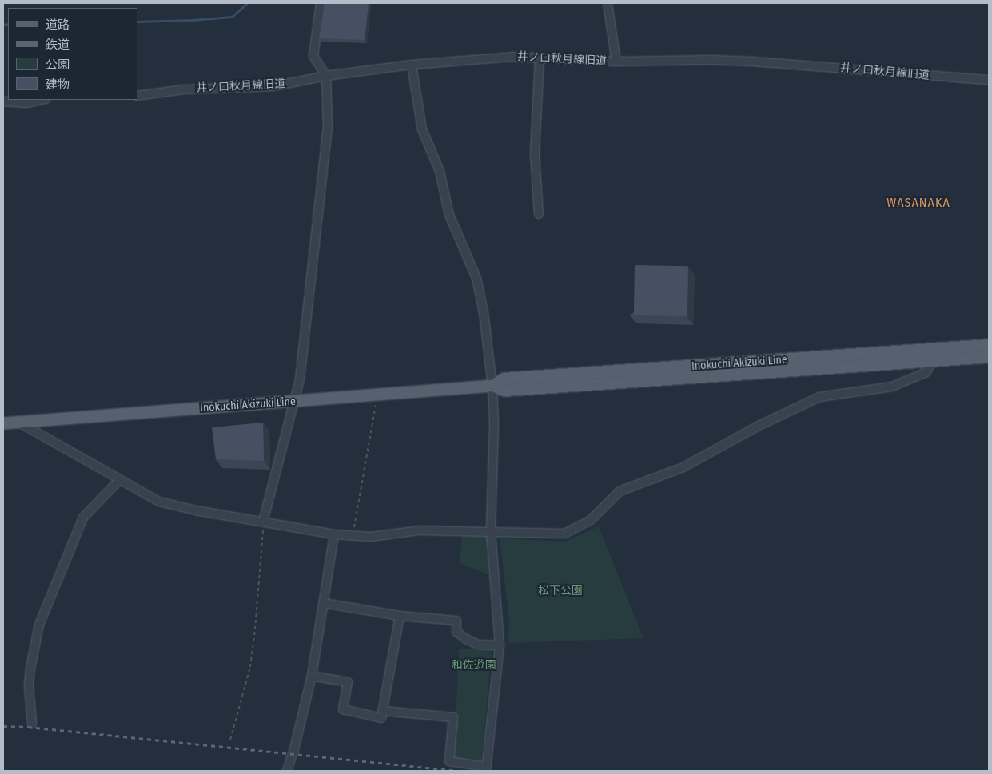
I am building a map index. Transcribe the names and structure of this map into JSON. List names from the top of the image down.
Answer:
{
  "streets": {
    "main road": ["Inokuchi Akizuki Line"],
    "street": ["井ノ口秋月線旧道"]
  },
  "districts": ["WASANAKA"],
  "parks": ["松下公園", "和佐遊園"],
  "legend": [
    "道路",
    "鉄道",
    "公園",
    "建物"
  ]
}
